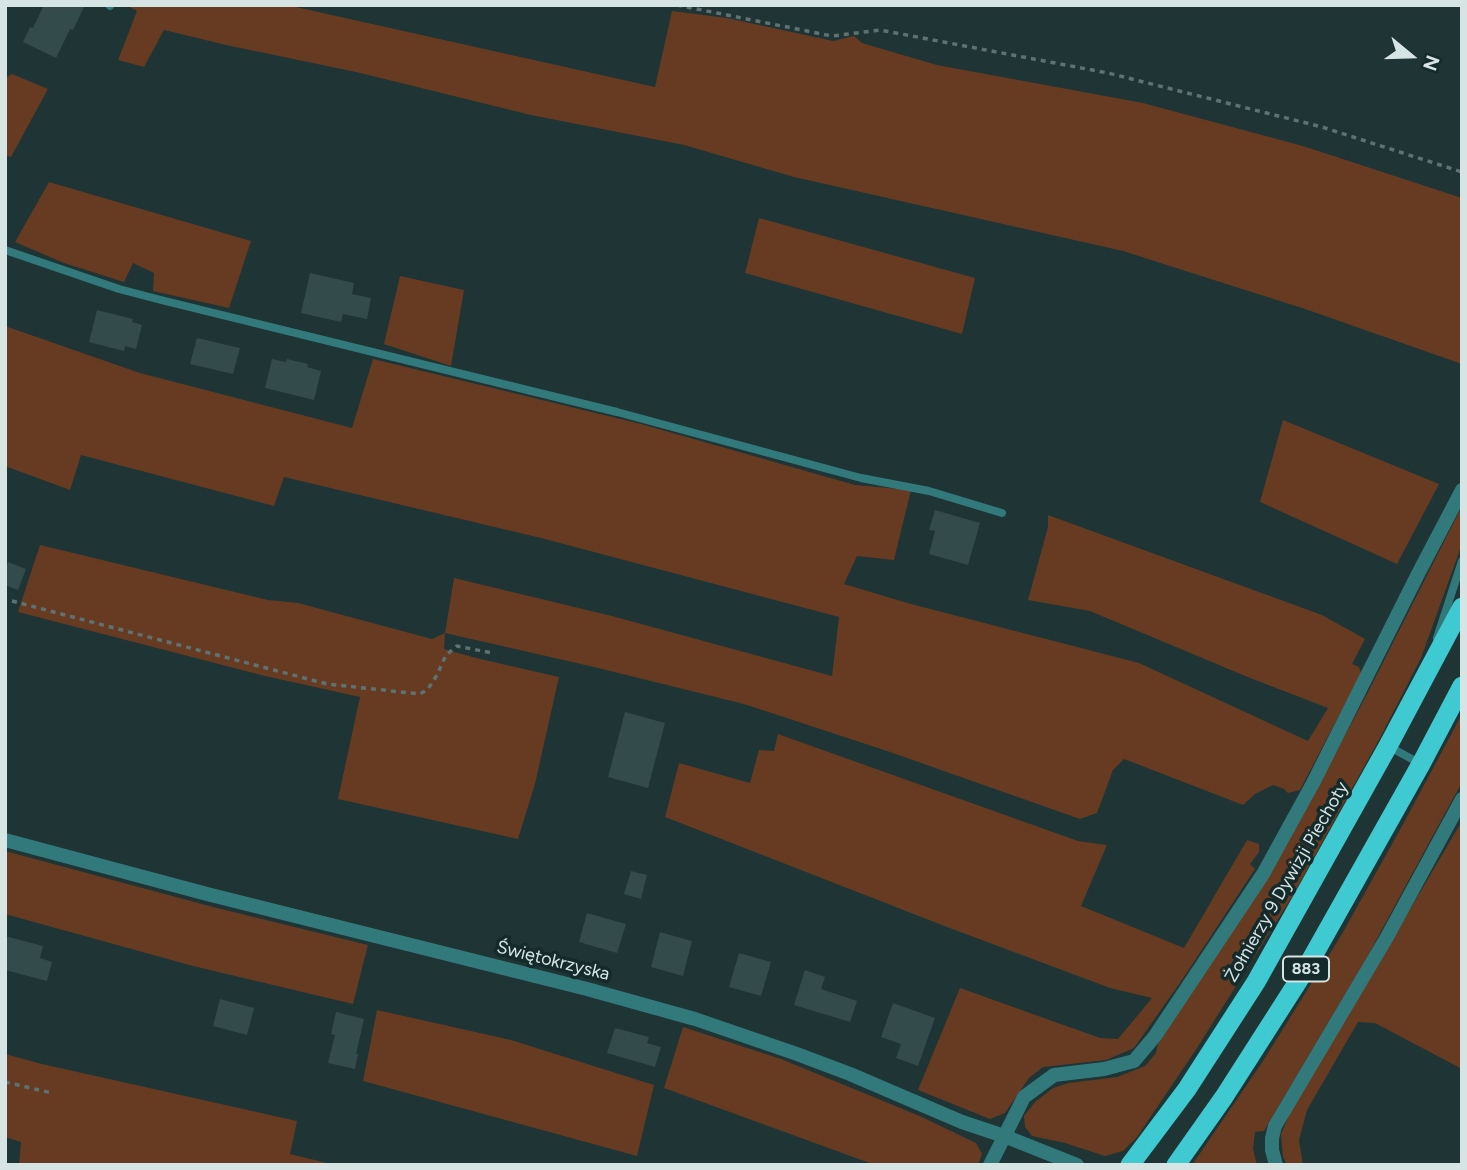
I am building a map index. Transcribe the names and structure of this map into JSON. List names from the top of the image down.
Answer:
{
  "streets": {
    "highway": ["Żołnierzy 9 Dywizji Piechoty", "883"],
    "street": ["Świętokrzyska"]
  },
  "north": "right"
}
